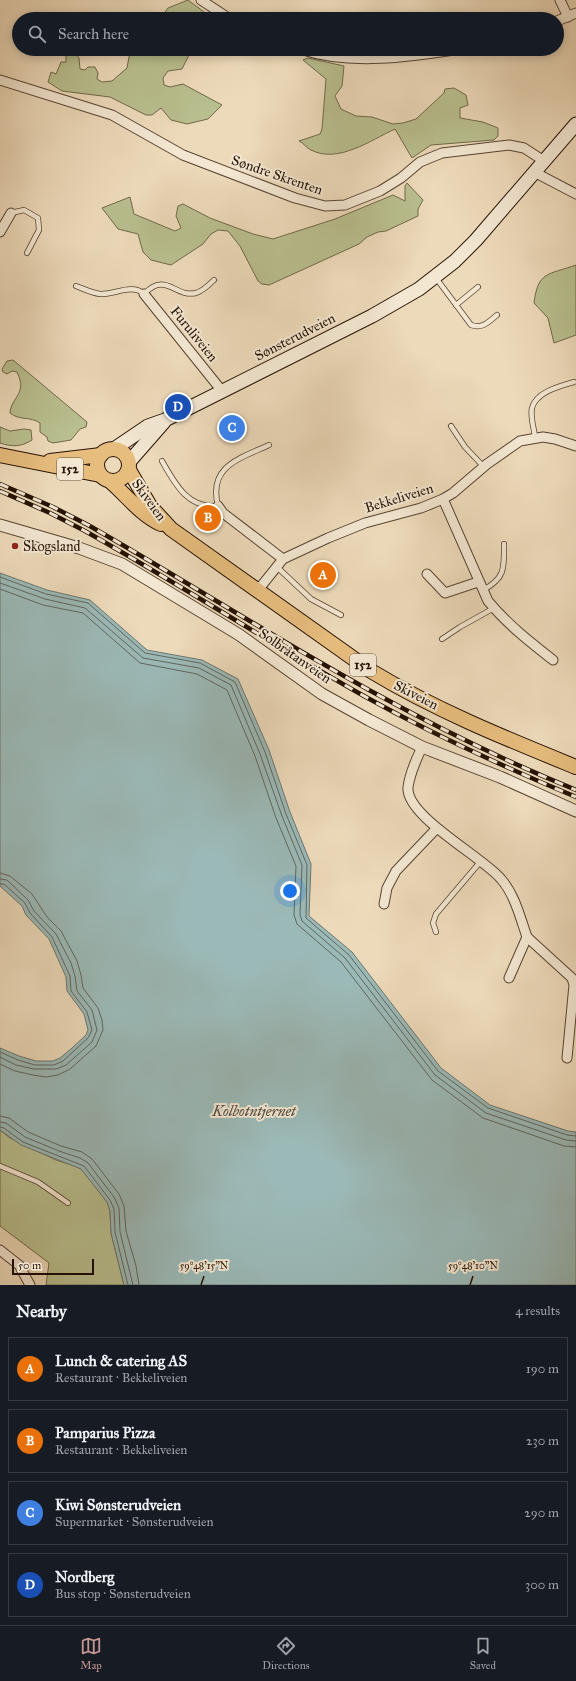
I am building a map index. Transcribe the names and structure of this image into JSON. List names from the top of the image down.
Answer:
{
  "streets": {
    "main road": ["Sønsterudveien", "152", "Skiveien"],
    "street": [
      "Søndre Skrenten",
      "Furuliveien",
      "Bekkeliveien",
      "Solbråtanveien"
    ]
  },
  "crossings": [
    ["Søndre Skrenten", "Sønsterudveien"],
    ["Furuliveien", "Sønsterudveien"],
    ["Sønsterudveien", "152"],
    ["Sønsterudveien", "Skiveien"],
    ["152", "Skiveien"],
    ["Bekkeliveien", "Skiveien"]
  ],
  "water": ["Kolbotntjernet"],
  "places": ["Skogsland"],
  "scale_bar": "50 m",
  "page": {
    "search": "Search here",
    "pins": [
      "D",
      "C",
      "B",
      "A"
    ],
    "scale": "50 m",
    "heading": ["Nearby", "4 results"],
    "list": [
      {
        "mark": "A",
        "name": "Lunch & catering AS",
        "note": "Restaurant · Bekkeliveien",
        "value": "190 m"
      },
      {
        "mark": "B",
        "name": "Pamparius Pizza",
        "note": "Restaurant · Bekkeliveien",
        "value": "230 m"
      },
      {
        "mark": "C",
        "name": "Kiwi Sønsterudveien",
        "note": "Supermarket · Sønsterudveien",
        "value": "290 m"
      },
      {
        "mark": "D",
        "name": "Nordberg",
        "note": "Bus stop · Sønsterudveien",
        "value": "300 m"
      }
    ],
    "nav": ["Map", "Directions", "Saved"]
  },
  "coordinates": ["59°48'15\"N", "59°48'10\"N"]
}
